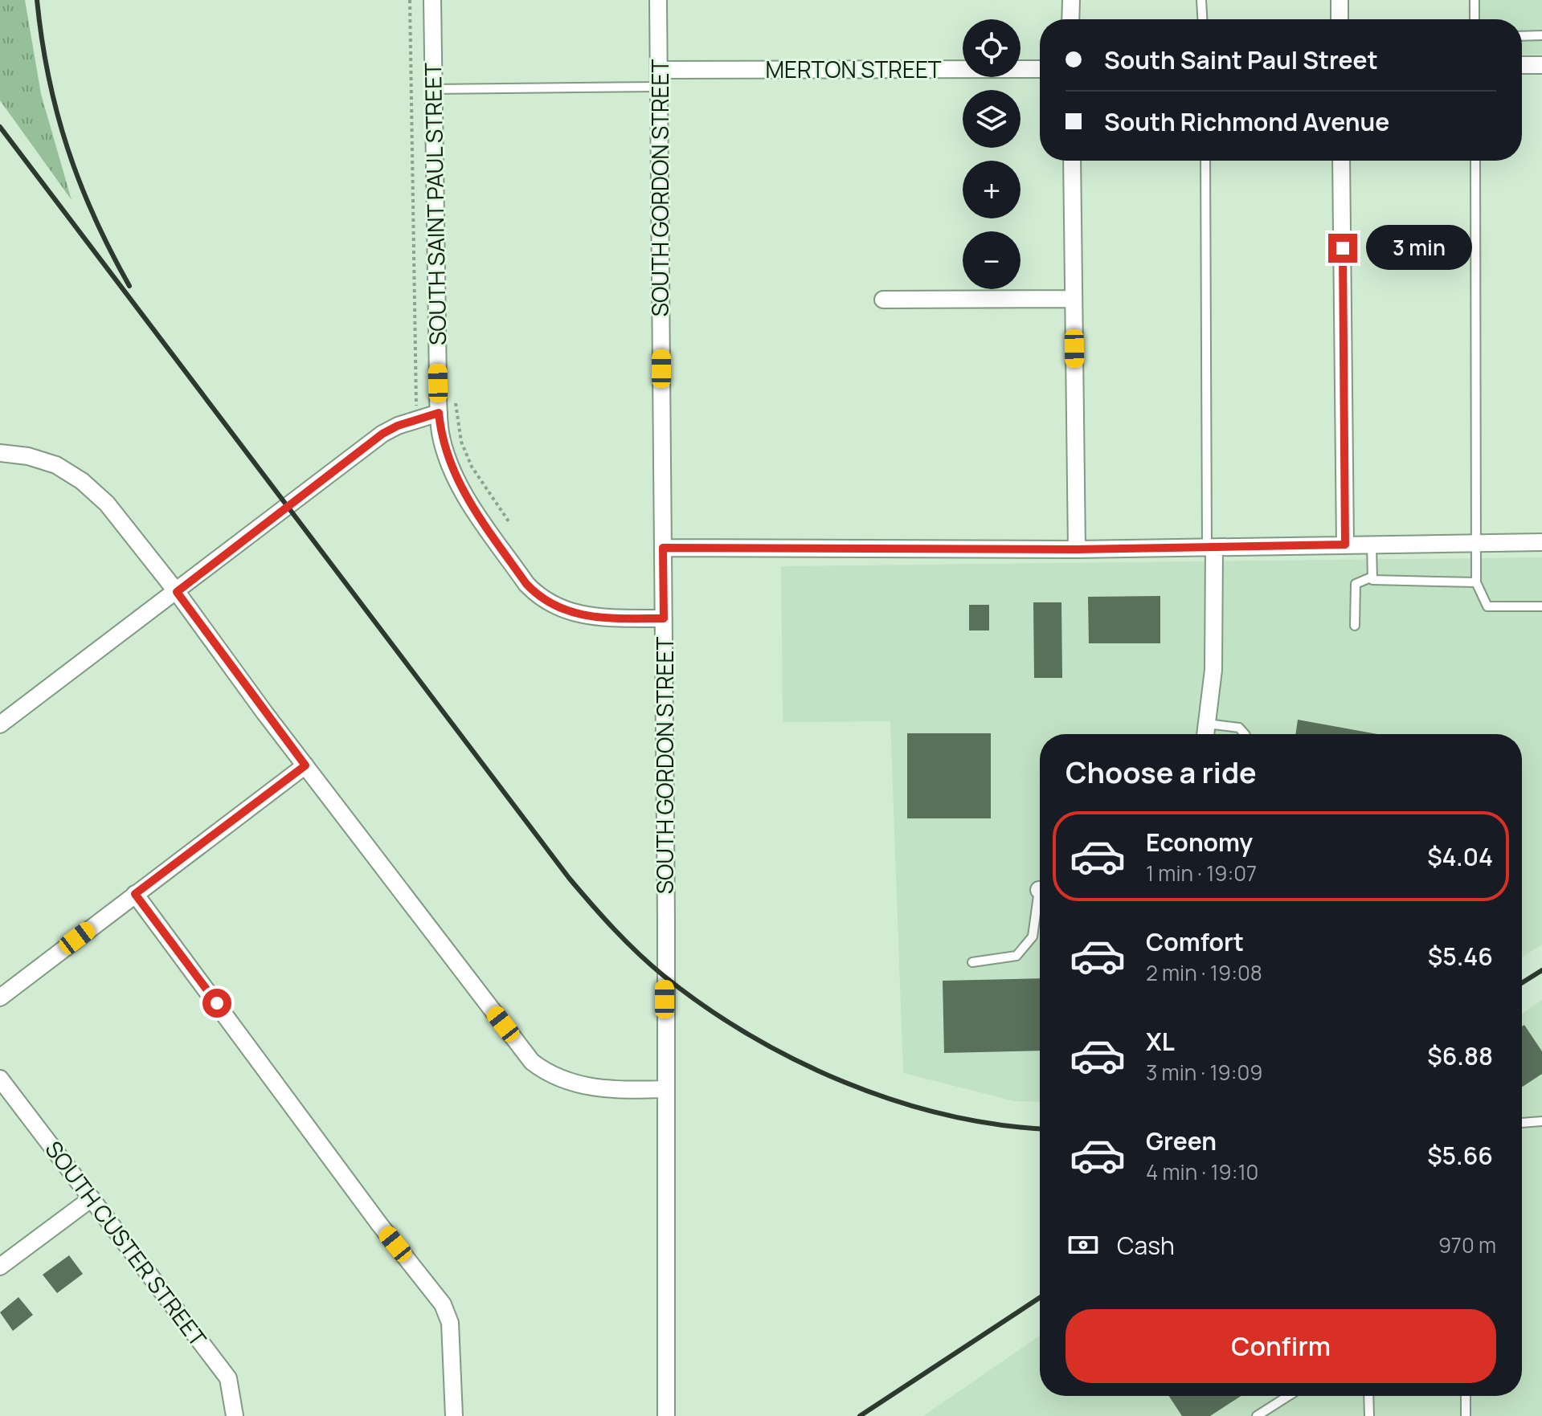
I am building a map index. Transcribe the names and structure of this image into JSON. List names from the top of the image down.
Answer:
{
  "streets": {
    "street": [
      "MERTON STREET",
      "SOUTH GORDON STREET",
      "SOUTH SAINT PAUL STREET",
      "SOUTH CUSTER STREET"
    ]
  },
  "crossings": [
    ["MERTON STREET", "SOUTH GORDON STREET"],
    ["SOUTH GORDON STREET", "SOUTH SAINT PAUL STREET"]
  ],
  "page": {
    "map_buttons": ["+", "−"],
    "banner": ["South Saint Paul Street", "South Richmond Avenue"],
    "bubble": "3 min",
    "heading": "Choose a ride",
    "list": [
      {
        "name": "Economy",
        "note": "1 min · 19:07",
        "value": "$4.04"
      },
      {
        "name": "Comfort",
        "note": "2 min · 19:08",
        "value": "$5.46"
      },
      {
        "name": "XL",
        "note": "3 min · 19:09",
        "value": "$6.88"
      },
      {
        "name": "Green",
        "note": "4 min · 19:10",
        "value": "$5.66"
      }
    ],
    "pay": ["Cash", "970 m"],
    "buttons": "Confirm"
  }
}
